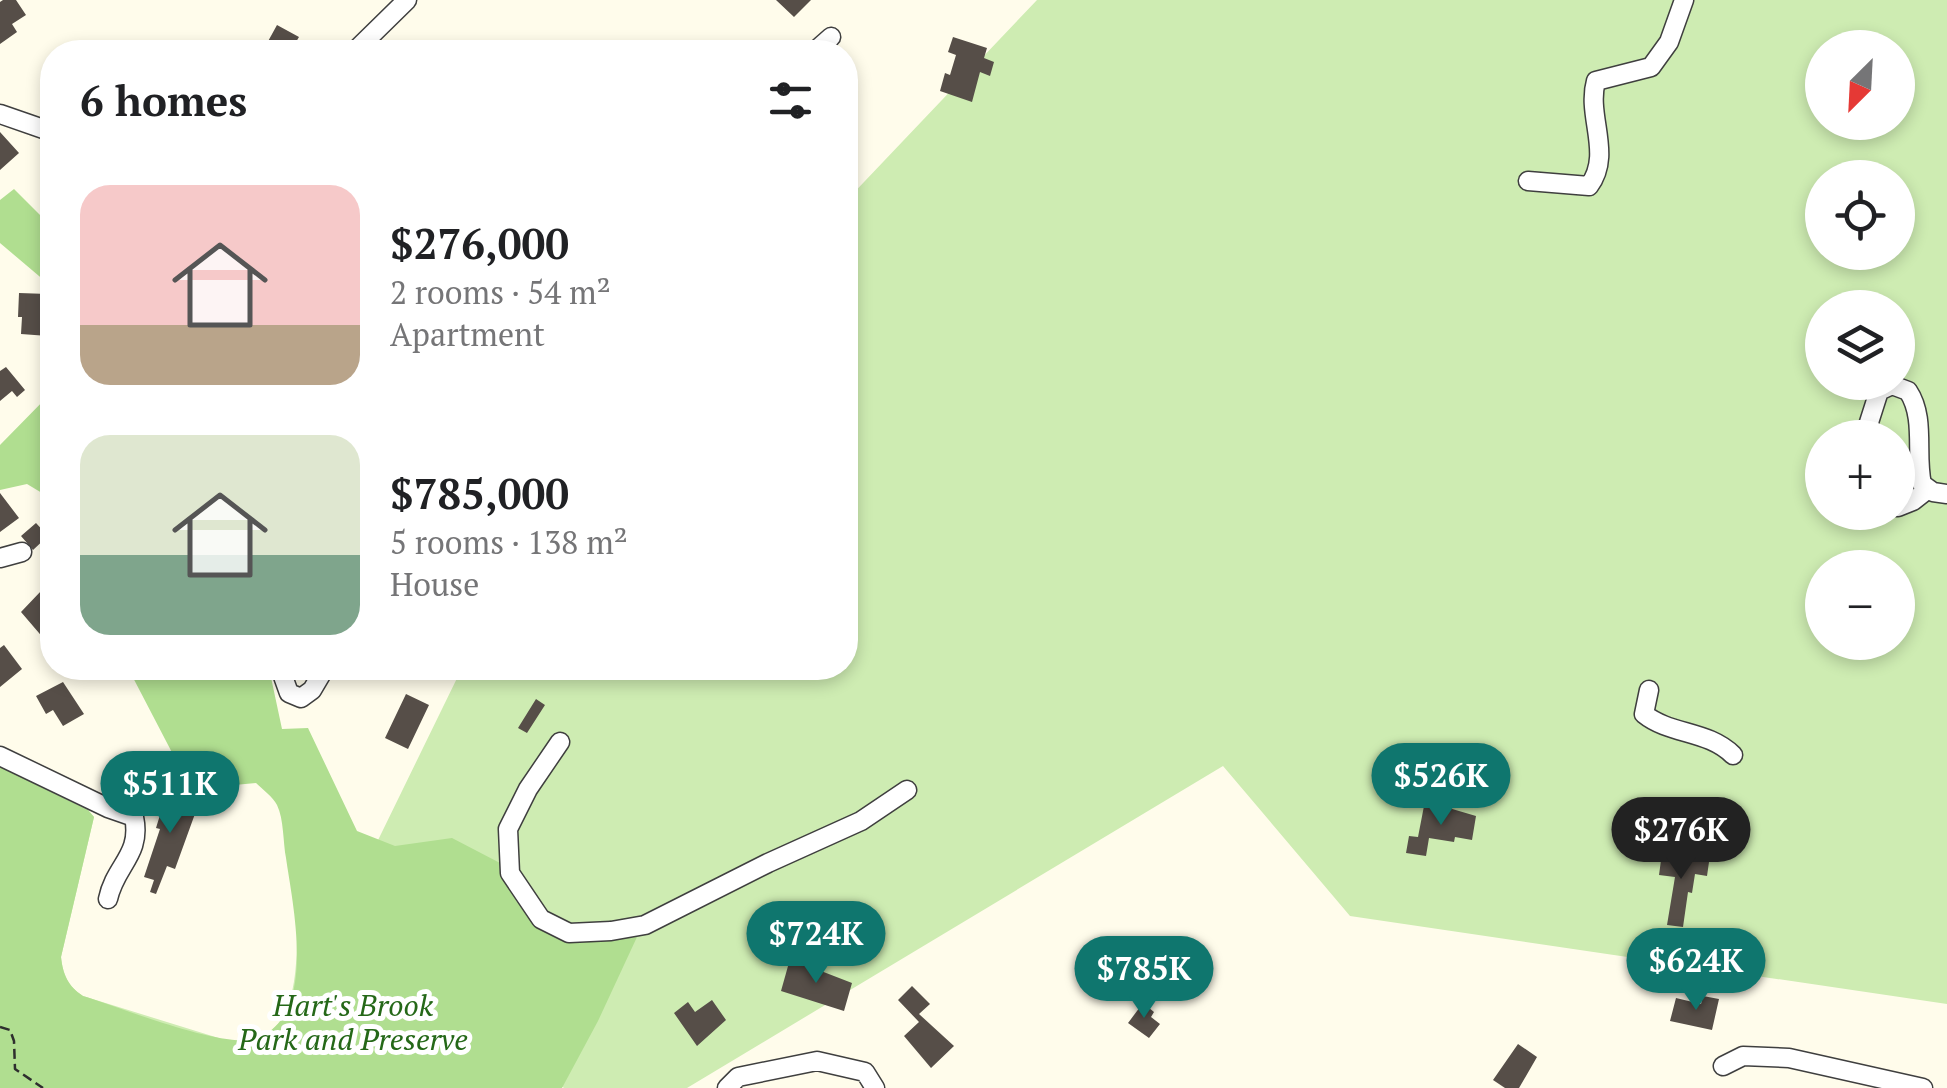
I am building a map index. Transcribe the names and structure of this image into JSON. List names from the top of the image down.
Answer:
{
  "parks": ["Hart's Brook Park and Preserve"],
  "north": "bottom left",
  "page": {
    "map_buttons": ["+", "−"],
    "heading": "6 homes",
    "list": [
      {
        "name": "$276,000",
        "note": "2 rooms · 54 m² · Apartment"
      },
      {
        "name": "$785,000",
        "note": "5 rooms · 138 m² · House"
      }
    ],
    "price": [
      "$526K",
      "$511K",
      "$276K",
      "$724K",
      "$624K",
      "$785K"
    ]
  }
}
